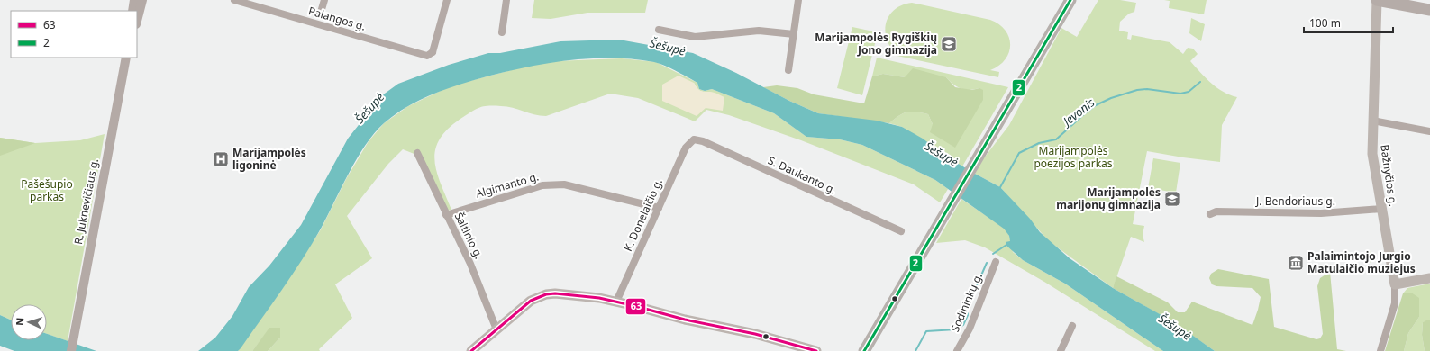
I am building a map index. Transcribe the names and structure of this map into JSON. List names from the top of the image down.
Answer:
{
  "streets": {
    "main road": ["Bažnyčios g."],
    "street": [
      "Palangos g.",
      "S. Daukanto g.",
      "Algimanto g.",
      "R. Juknevičiaus g.",
      "J. Bendoriaus g.",
      "K. Donelaičio g.",
      "Šaltinio g.",
      "Sodininkų g."
    ]
  },
  "crossings": [
    ["S. Daukanto g.", "K. Donelaičio g."],
    ["Bažnyčios g.", "J. Bendoriaus g."],
    ["Algimanto g.", "K. Donelaičio g."],
    ["Algimanto g.", "Šaltinio g."]
  ],
  "water": ["Šešupė", "Jevonis"],
  "parks": ["Marijampolės poezijos parkas", "Pašešupio parkas"],
  "places": {
    "school or university": ["Marijampolės Rygiškių Jono gimnazija", "Marijampolės marijonų gimnazija"],
    "hospital": ["Marijampolės ligoninė"],
    "museum": ["Palaimintojo Jurgio Matulaičio muziejus"]
  },
  "lines": ["transit line 2", "transit line 63"],
  "legend": ["63", "2"],
  "scale_bar": "100 m",
  "north": "left"
}
